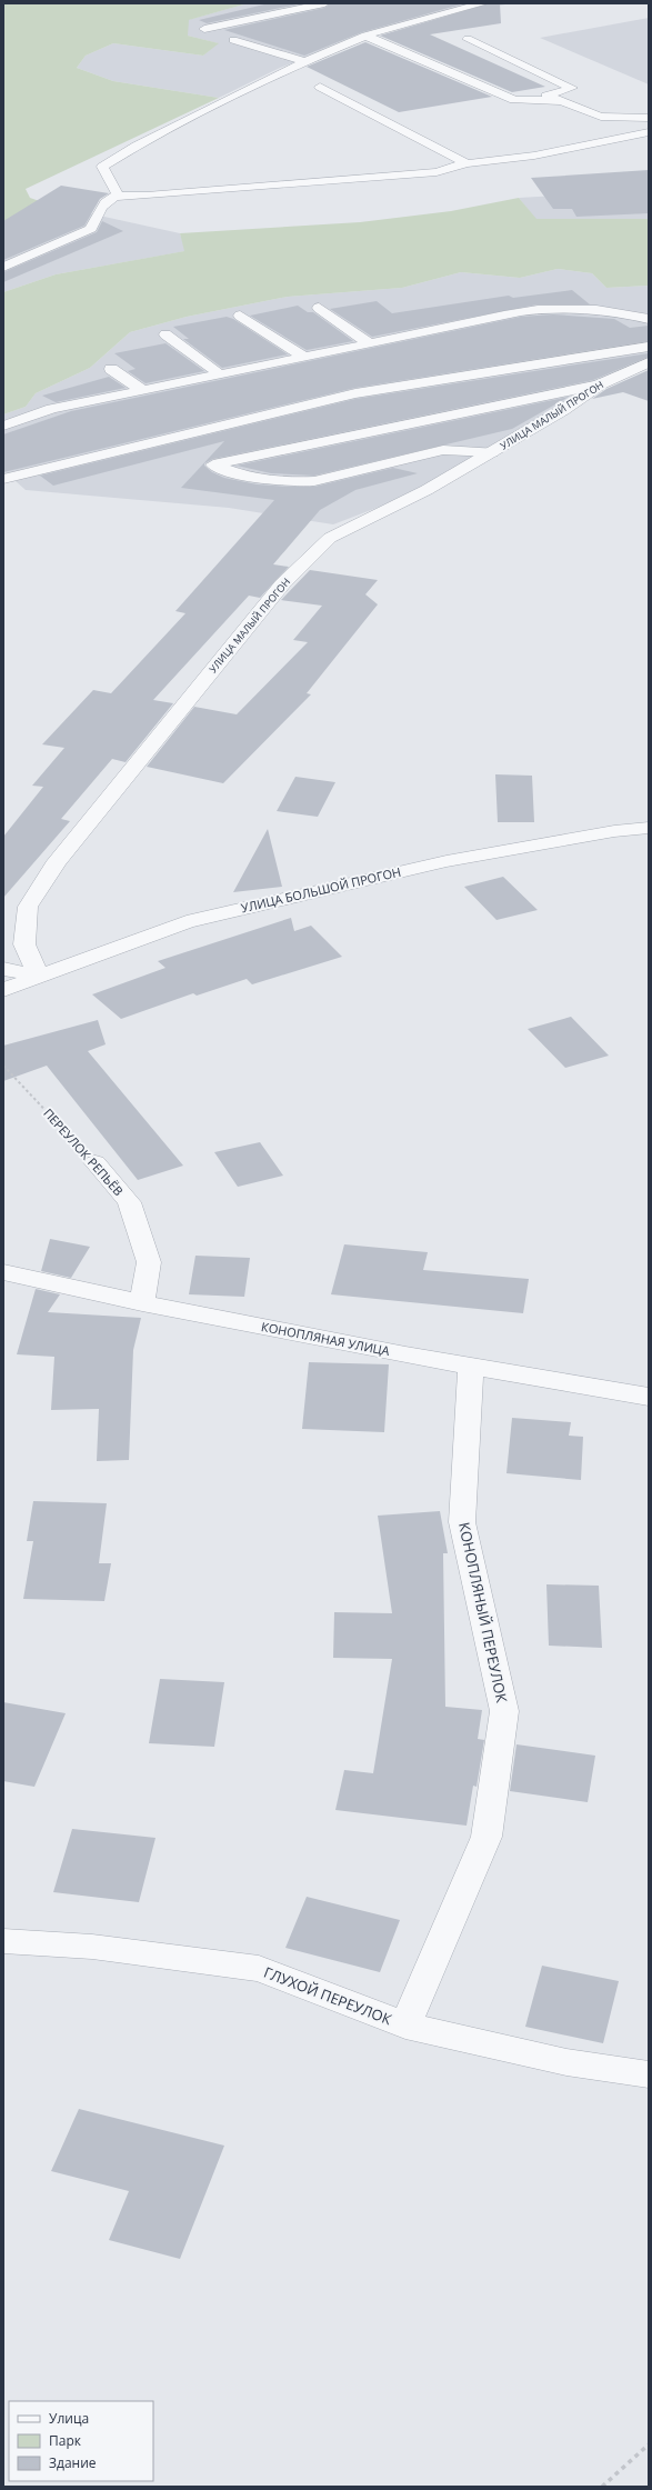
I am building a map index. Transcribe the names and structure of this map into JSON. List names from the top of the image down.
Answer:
{
  "streets": {
    "street": [
      "УЛИЦА МАЛЫЙ ПРОГОН",
      "УЛИЦА БОЛЬШОЙ ПРОГОН",
      "ПЕРЕУЛОК РЕПЬЁВ",
      "КОНОПЛЯНАЯ УЛИЦА",
      "КОНОПЛЯНЫЙ ПЕРЕУЛОК",
      "ГЛУХОЙ ПЕРЕУЛОК"
    ]
  },
  "crossings": [
    ["УЛИЦА МАЛЫЙ ПРОГОН", "УЛИЦА БОЛЬШОЙ ПРОГОН"],
    ["ПЕРЕУЛОК РЕПЬЁВ", "КОНОПЛЯНАЯ УЛИЦА"],
    ["КОНОПЛЯНАЯ УЛИЦА", "КОНОПЛЯНЫЙ ПЕРЕУЛОК"],
    ["КОНОПЛЯНЫЙ ПЕРЕУЛОК", "ГЛУХОЙ ПЕРЕУЛОК"]
  ],
  "legend": ["Улица", "Парк", "Здание"]
}
